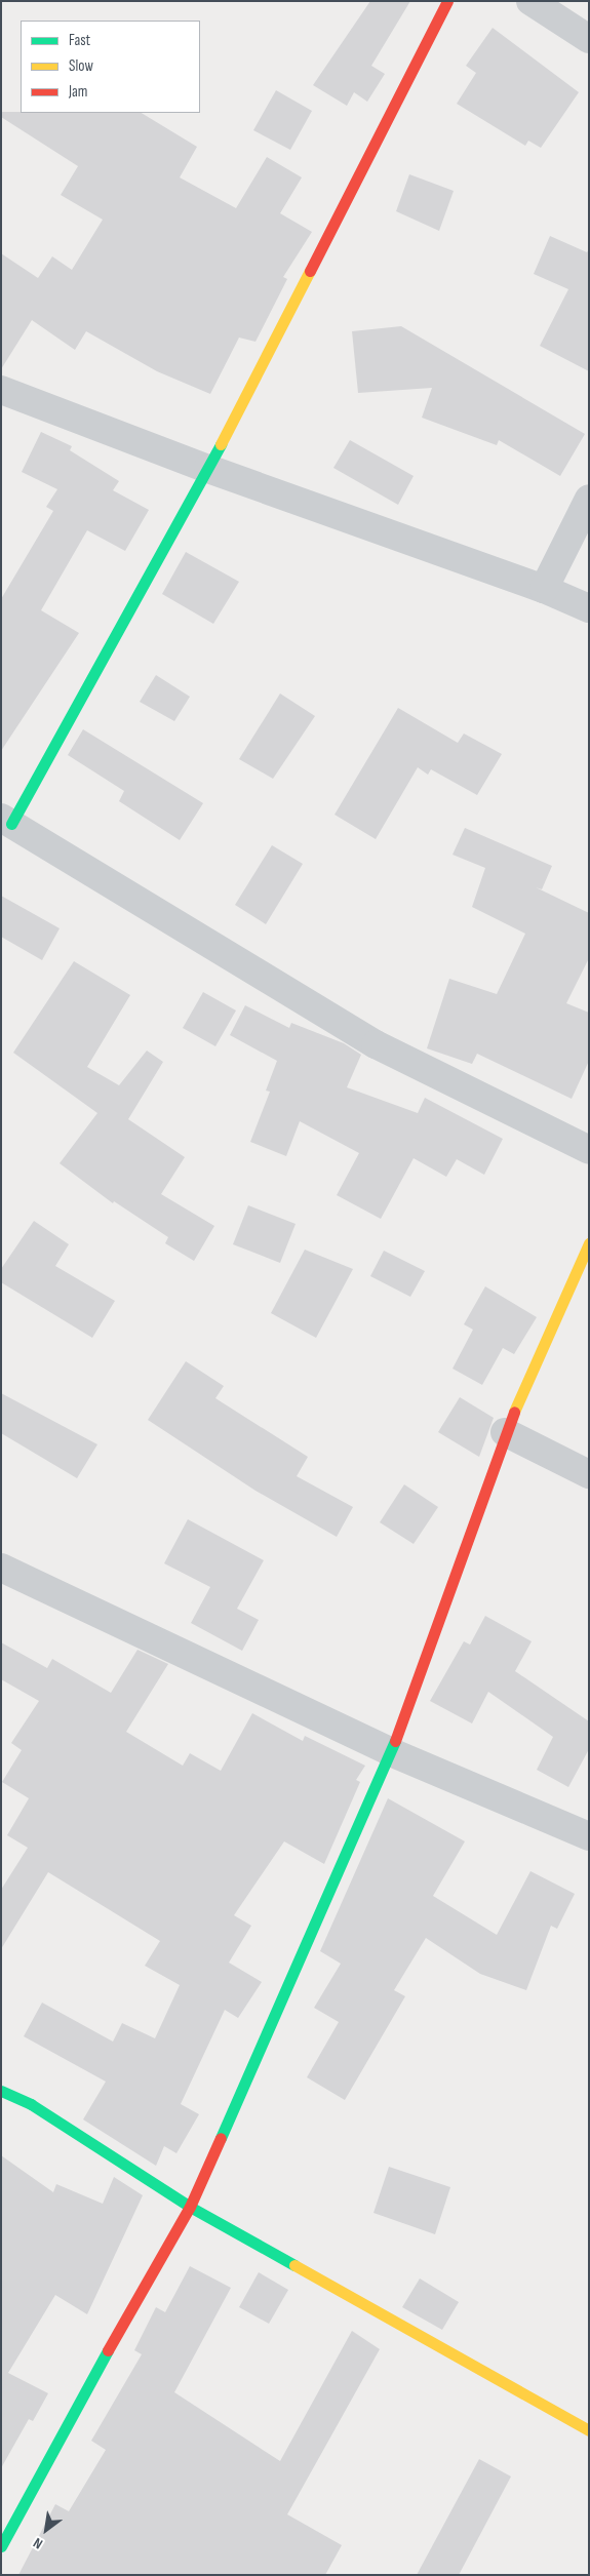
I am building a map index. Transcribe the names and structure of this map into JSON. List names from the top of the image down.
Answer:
{
  "legend": ["Fast", "Slow", "Jam"],
  "north": "bottom left"
}
